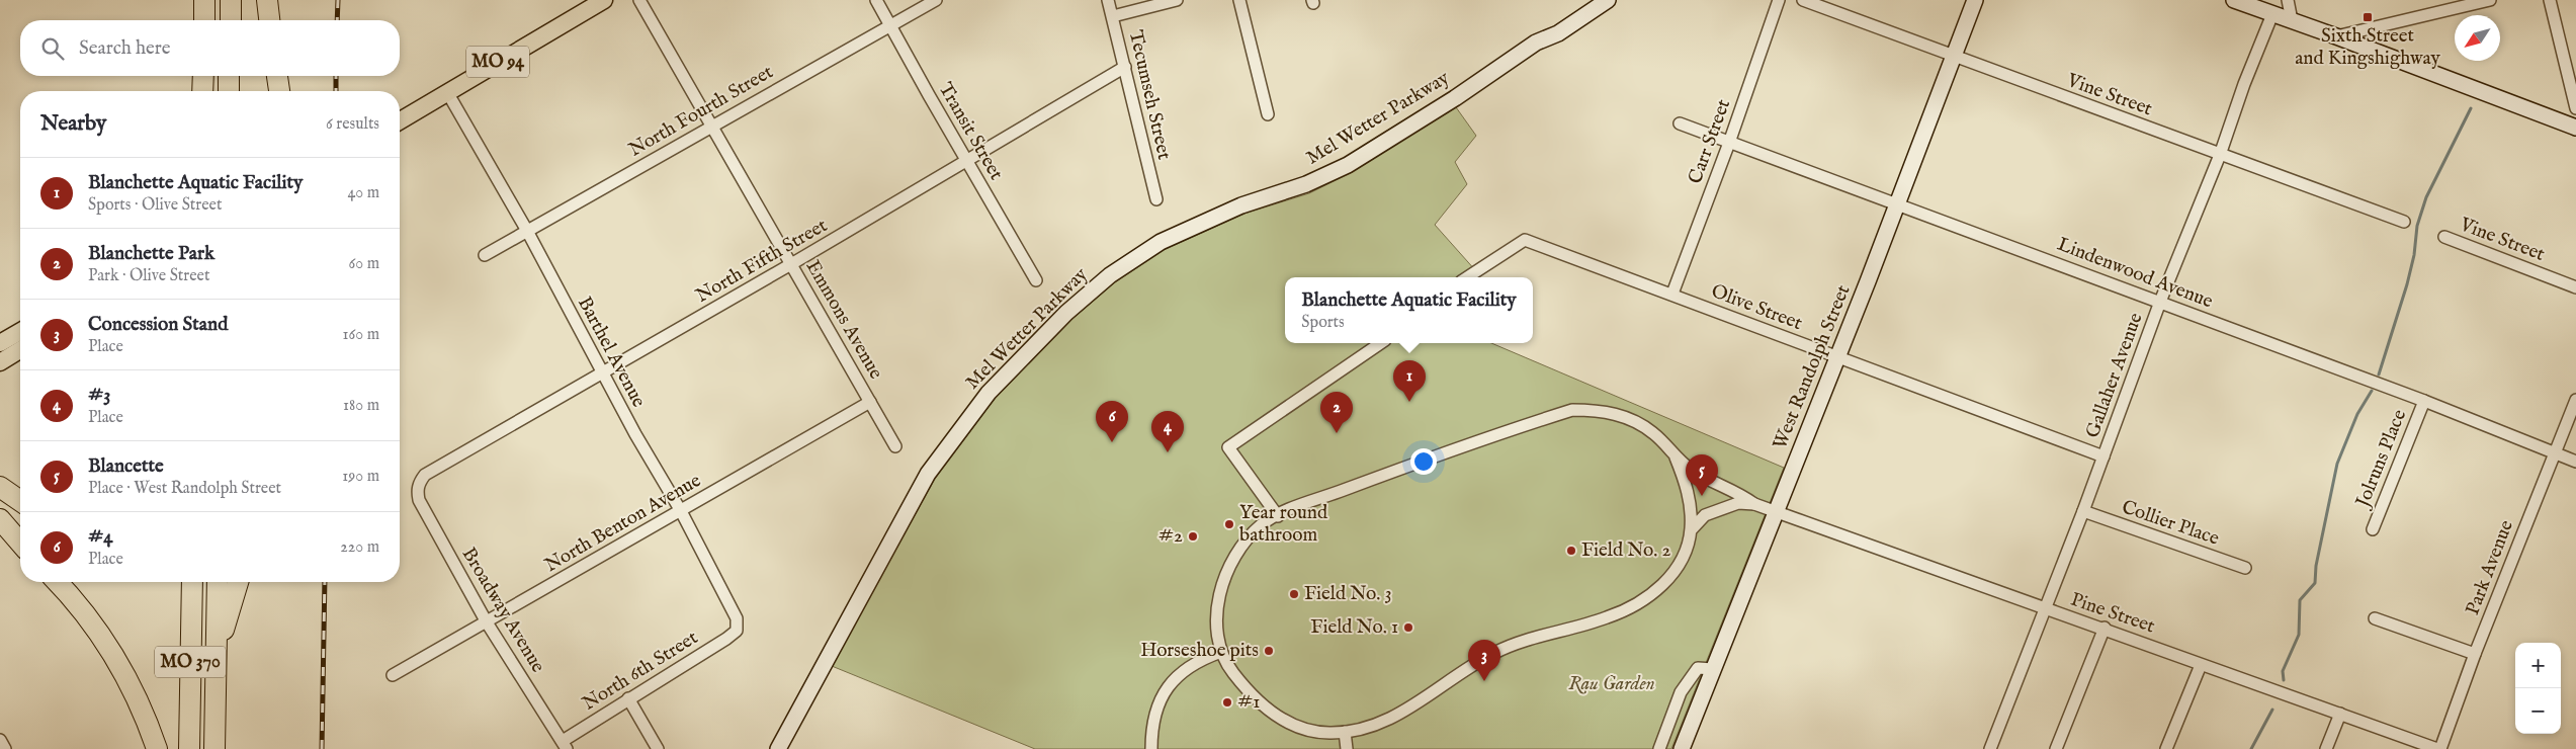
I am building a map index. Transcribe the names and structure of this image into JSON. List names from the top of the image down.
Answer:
{
  "streets": {
    "highway": ["MO 370"],
    "main road": ["MO 94", "Mel Wetter Parkway", "West Randolph Street"],
    "street": [
      "Tecumseh Street",
      "Vine Street",
      "North Fourth Street",
      "Transit Street",
      "Carr Street",
      "North Fifth Street",
      "Lindenwood Avenue",
      "Olive Street",
      "Emmons Avenue",
      "Barthel Avenue",
      "Gallaher Avenue",
      "Jolruns Place",
      "North Benton Avenue",
      "Collier Place",
      "Park Avenue",
      "Broadway Avenue",
      "Pine Street",
      "North 6th Street"
    ]
  },
  "crossings": [
    ["MO 94", "Barthel Avenue"],
    ["Tecumseh Street", "North Fifth Street"],
    ["Vine Street", "West Randolph Street"],
    ["Vine Street", "Gallaher Avenue"],
    ["North Fourth Street", "Transit Street"],
    ["North Fourth Street", "Emmons Avenue"],
    ["North Fourth Street", "Barthel Avenue"],
    ["Transit Street", "North Fifth Street"],
    ["Carr Street", "Lindenwood Avenue"],
    ["Carr Street", "Olive Street"],
    ["North Fifth Street", "Emmons Avenue"],
    ["North Fifth Street", "Barthel Avenue"],
    ["North Fifth Street", "Broadway Avenue"],
    ["Lindenwood Avenue", "West Randolph Street"],
    ["Lindenwood Avenue", "Gallaher Avenue"],
    ["Lindenwood Avenue", "Jolruns Place"],
    ["Lindenwood Avenue", "Park Avenue"],
    ["Olive Street", "West Randolph Street"],
    ["Olive Street", "Gallaher Avenue"],
    ["Emmons Avenue", "North Benton Avenue"],
    ["Barthel Avenue", "North Benton Avenue"],
    ["Barthel Avenue", "North 6th Street"],
    ["West Randolph Street", "Pine Street"],
    ["Gallaher Avenue", "Collier Place"],
    ["Gallaher Avenue", "Pine Street"],
    ["North Benton Avenue", "Broadway Avenue"],
    ["Park Avenue", "Pine Street"],
    ["Broadway Avenue", "North 6th Street"]
  ],
  "parks": ["Rau Garden"],
  "places": {
    "transit": ["Sixth Street and Kingshighway"],
    "other": [
      "Year round bathroom",
      "#2",
      "Field No. 2",
      "Field No. 3",
      "Field No. 1",
      "Horseshoe pits",
      "#1"
    ]
  },
  "north": "bottom left",
  "page": {
    "search": "Search here",
    "heading": ["Nearby", "6 results"],
    "list": [
      {
        "mark": "1",
        "name": "Blanchette Aquatic Facility",
        "note": "Sports · Olive Street",
        "value": "40 m"
      },
      {
        "mark": "2",
        "name": "Blanchette Park",
        "note": "Park · Olive Street",
        "value": "60 m"
      },
      {
        "mark": "3",
        "name": "Concession Stand",
        "note": "Place",
        "value": "160 m"
      },
      {
        "mark": "4",
        "name": "#3",
        "note": "Place",
        "value": "180 m"
      },
      {
        "mark": "5",
        "name": "Blancette",
        "note": "Place · West Randolph Street",
        "value": "190 m"
      },
      {
        "mark": "6",
        "name": "#4",
        "note": "Place",
        "value": "220 m"
      }
    ],
    "popup": ["Blanchette Aquatic Facility", "Sports"],
    "pins": [
      "1",
      "2",
      "6",
      "4",
      "5",
      "3"
    ],
    "map_buttons": ["+", "−"]
  }
}
